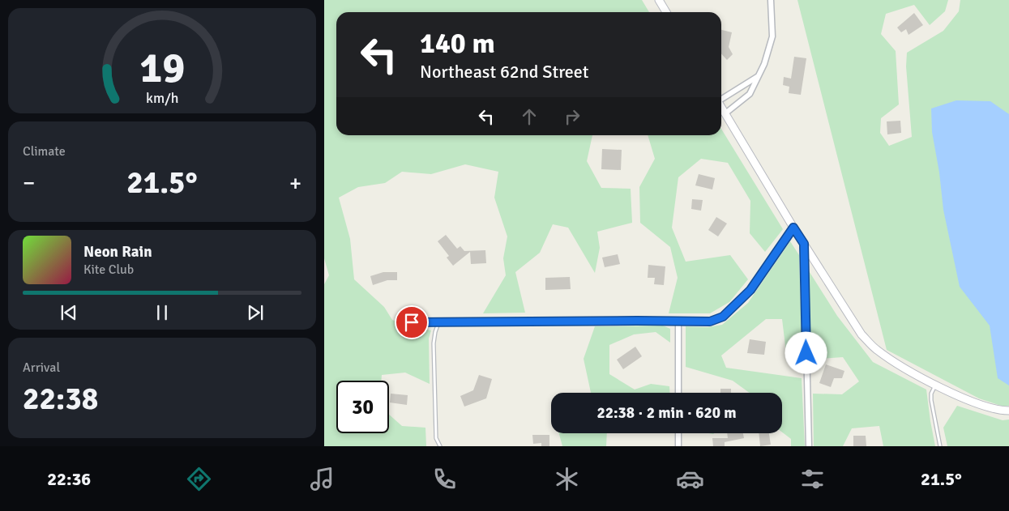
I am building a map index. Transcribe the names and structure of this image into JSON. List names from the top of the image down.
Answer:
{
  "page": {
    "turn": ["140 m", "Northeast 62nd Street"],
    "tile": [
      "Climate",
      ["Arrival", "22:38"]
    ],
    "heat": ["−", "21.5°", "+"],
    "song": ["Neon Rain", "Kite Club"],
    "limit": "30",
    "trip": "22:38 · 2 min · 620 m",
    "tabs": ["22:36", "21.5°"],
    "gauge": ["19", "km/h"]
  }
}
